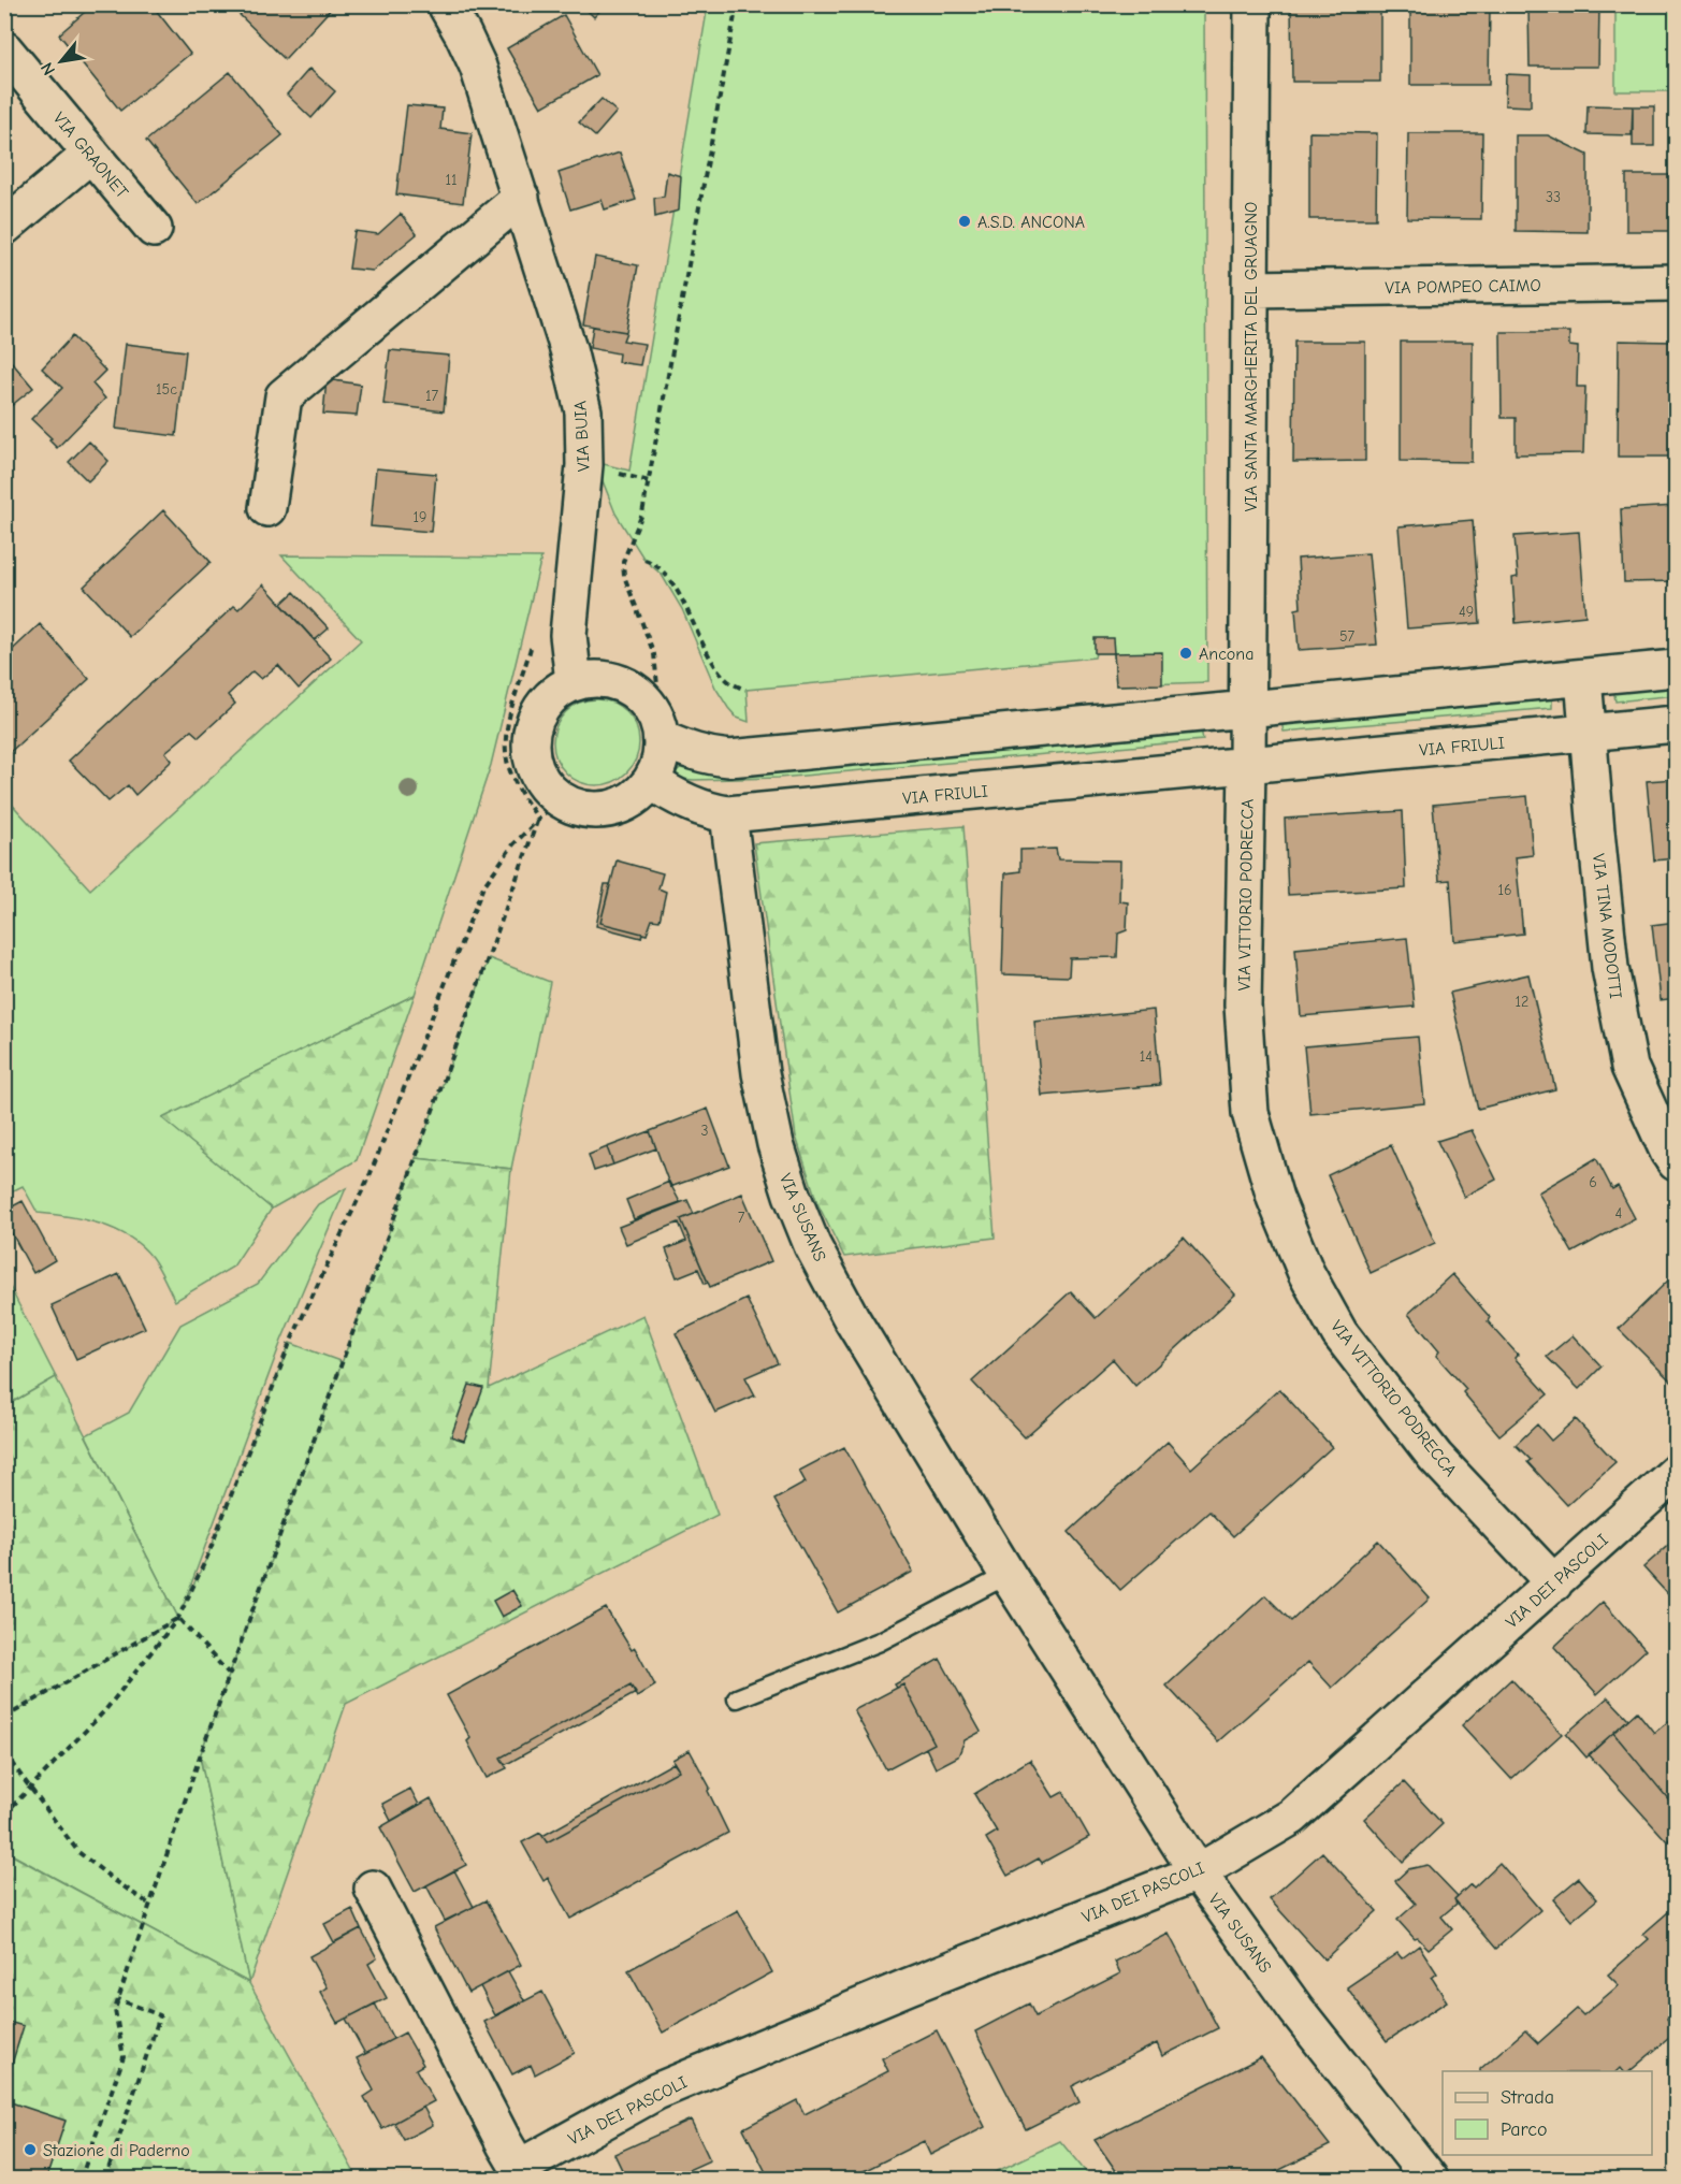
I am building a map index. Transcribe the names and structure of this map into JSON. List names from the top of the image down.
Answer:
{
  "streets": {
    "street": [
      "VIA GRAONET",
      "VIA POMPEO CAIMO",
      "VIA SANTA MARGHERITA DEL GRUAGNO",
      "VIA BUIA",
      "VIA FRIULI",
      "VIA VITTORIO PODRECCA",
      "VIA TINA MODOTTI",
      "VIA SUSANS",
      "VIA DEI PASCOLI"
    ]
  },
  "crossings": [
    ["VIA POMPEO CAIMO", "VIA SANTA MARGHERITA DEL GRUAGNO"],
    ["VIA BUIA", "VIA FRIULI"],
    ["VIA FRIULI", "VIA VITTORIO PODRECCA"],
    ["VIA FRIULI", "VIA TINA MODOTTI"],
    ["VIA FRIULI", "VIA SUSANS"],
    ["VIA VITTORIO PODRECCA", "VIA DEI PASCOLI"],
    ["VIA SUSANS", "VIA DEI PASCOLI"]
  ],
  "places": ["A.S.D. ANCONA", "Ancona", "Stazione di Paderno"],
  "house_numbers": [
    "11",
    "33",
    "15c",
    "17",
    "19",
    "49",
    "57",
    "16",
    "12",
    "14",
    "3",
    "6",
    "4",
    "7"
  ],
  "legend": ["Strada", "Parco"],
  "north": "bottom left"
}
